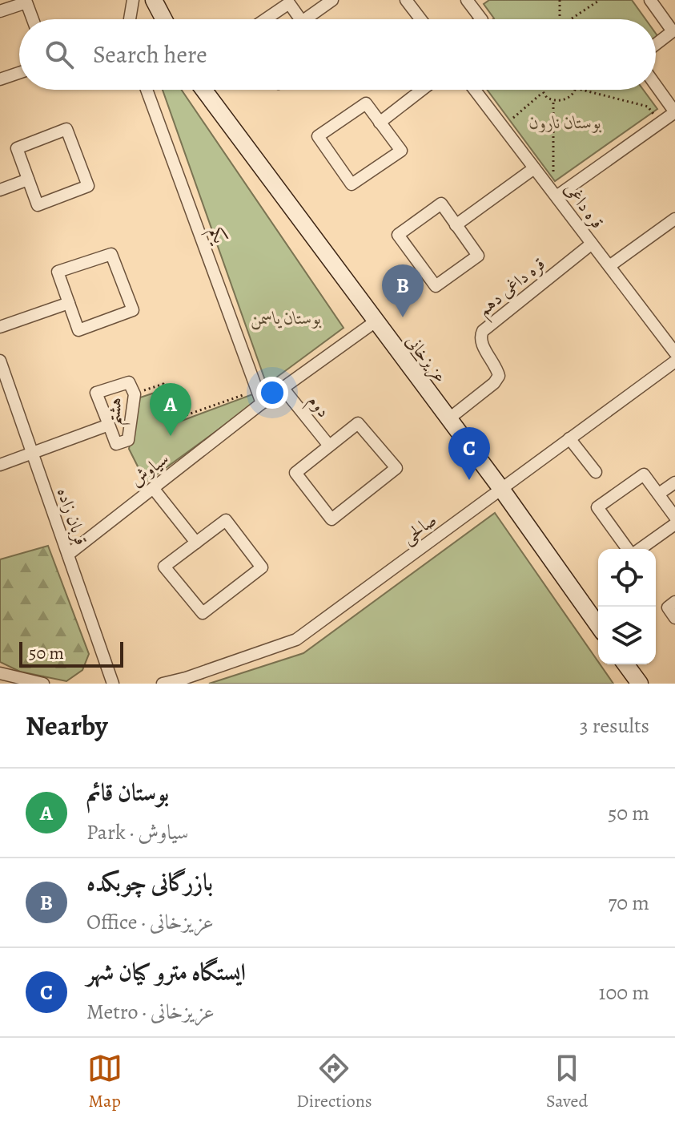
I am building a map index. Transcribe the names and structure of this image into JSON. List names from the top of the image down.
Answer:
{
  "streets": {
    "main road": ["عزیزخانی"],
    "street": [
      "قره داغی",
      "یکم",
      "قره داغی دهم",
      "دوم",
      "هشتم",
      "سیاوش",
      "قربان زاده",
      "صالحی"
    ]
  },
  "crossings": [
    ["قره داغی", "قره داغی دهم"],
    ["یکم", "سیاوش"],
    ["قره داغی دهم", "عزیزخانی"],
    ["عزیزخانی", "سیاوش"],
    ["عزیزخانی", "صالحی"],
    ["دوم", "سیاوش"],
    ["هشتم", "قربان زاده"],
    ["سیاوش", "قربان زاده"]
  ],
  "parks": ["بوستان نارون", "بوستان یاسمن"],
  "scale_bar": "50 m",
  "page": {
    "search": "Search here",
    "pins": ["B", "A", "C"],
    "scale": "50 m",
    "heading": ["Nearby", "3 results"],
    "list": [
      {
        "mark": "A",
        "name": "بوستان قائم",
        "note": "Park · سیاوش",
        "value": "50 m"
      },
      {
        "mark": "B",
        "name": "بازرگانی چوبکده",
        "note": "Office · عزیزخانی",
        "value": "70 m"
      },
      {
        "mark": "C",
        "name": "ایستگاه مترو کیان شهر",
        "note": "Metro · عزیزخانی",
        "value": "100 m"
      }
    ],
    "nav": ["Map", "Directions", "Saved"]
  }
}
